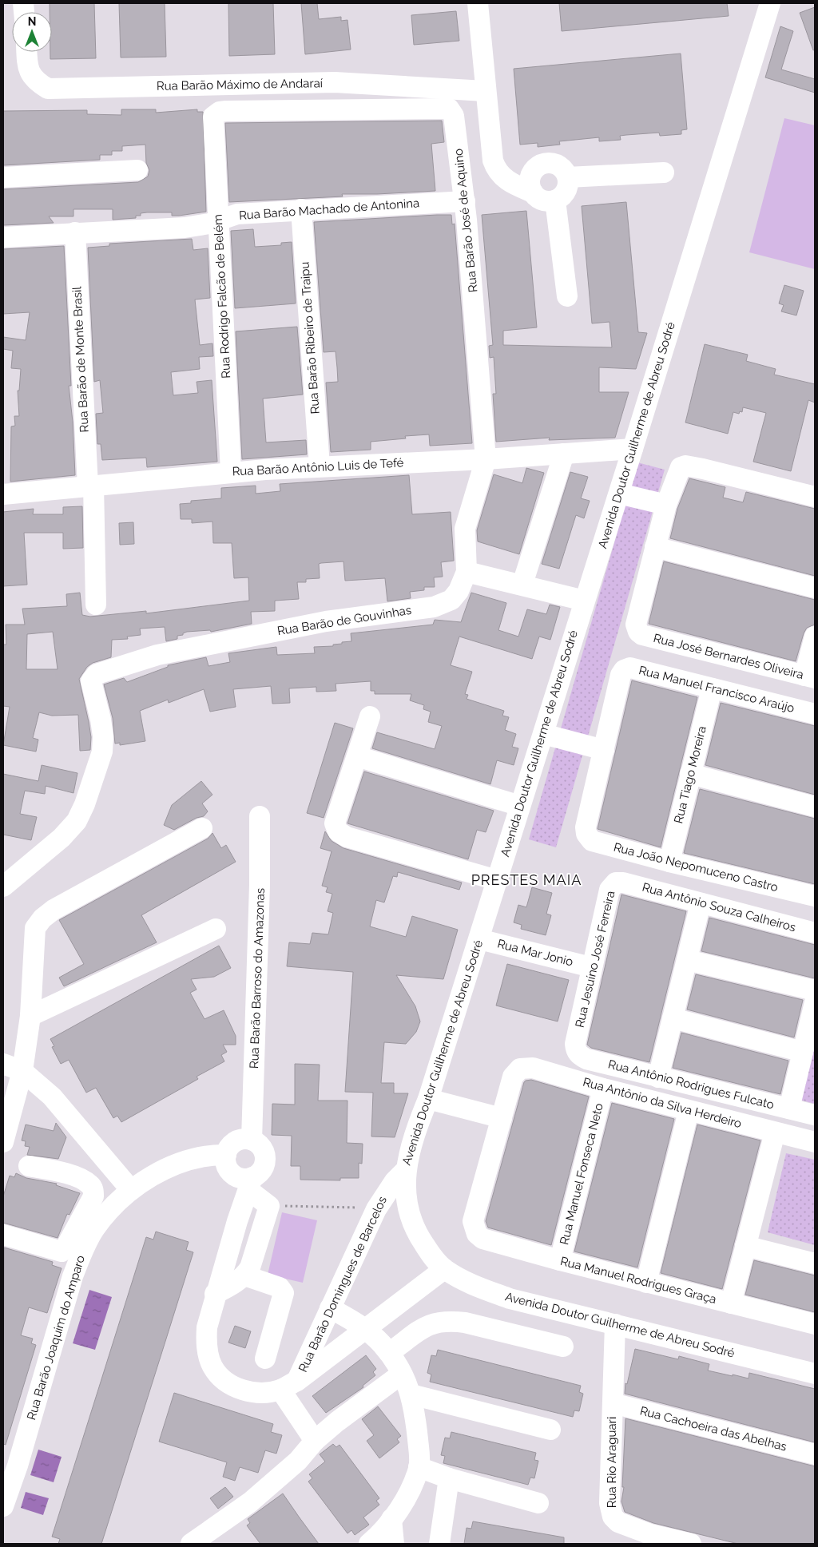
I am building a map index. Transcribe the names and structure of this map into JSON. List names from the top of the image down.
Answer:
{
  "streets": {
    "street": [
      "Rua Barão Máximo de Andaraí",
      "Rua Barão Machado de Antonina",
      "Rua Barão José de Aquino",
      "Rua Rodrigo Falcão de Belém",
      "Rua Barão Ribeiro de Traipu",
      "Rua Barão de Monte Brasil",
      "Avenida Doutor Guilherme de Abreu Sodré",
      "Rua Barão Antônio Luis de Tefé",
      "Rua Barão de Gouvinhas",
      "Rua José Bernardes Oliveira",
      "Rua Manuel Francisco Araújo",
      "Rua Tiago Moreira",
      "Rua João Nepomuceno Castro",
      "Rua Antônio Souza Calheiros",
      "Rua Mar Jonio",
      "Rua Jesuíno José Ferreira",
      "Rua Barão Barroso do Amazonas",
      "Rua Antônio Rodrigues Fulcato",
      "Rua Antônio da Silva Herdeiro",
      "Rua Manuel Fonseca Neto",
      "Rua Manuel Rodrigues Graça",
      "Rua Barão Domingues de Barcelos",
      "Rua Barão Joaquim do Amparo",
      "Rua Cachoeira das Abelhas",
      "Rua Rio Araguari"
    ]
  },
  "crossings": [
    ["Rua Barão Machado de Antonina", "Rua Barão José de Aquino"],
    ["Rua Barão Machado de Antonina", "Rua Rodrigo Falcão de Belém"],
    ["Rua Barão Machado de Antonina", "Rua Barão Ribeiro de Traipu"],
    ["Rua Barão Machado de Antonina", "Rua Barão de Monte Brasil"],
    ["Rua Barão José de Aquino", "Rua Rodrigo Falcão de Belém"],
    ["Rua Barão José de Aquino", "Rua Barão Antônio Luis de Tefé"],
    ["Rua Barão José de Aquino", "Rua Barão de Gouvinhas"],
    ["Rua Rodrigo Falcão de Belém", "Rua Barão Antônio Luis de Tefé"],
    ["Rua Barão Ribeiro de Traipu", "Rua Barão Antônio Luis de Tefé"],
    ["Rua Barão de Monte Brasil", "Rua Barão Antônio Luis de Tefé"],
    ["Avenida Doutor Guilherme de Abreu Sodré", "Rua Barão Antônio Luis de Tefé"],
    ["Avenida Doutor Guilherme de Abreu Sodré", "Rua Mar Jonio"],
    ["Avenida Doutor Guilherme de Abreu Sodré", "Rua Barão Domingues de Barcelos"],
    ["Avenida Doutor Guilherme de Abreu Sodré", "Rua Rio Araguari"],
    ["Rua Manuel Francisco Araújo", "Rua Tiago Moreira"],
    ["Rua Manuel Francisco Araújo", "Rua João Nepomuceno Castro"],
    ["Rua Tiago Moreira", "Rua João Nepomuceno Castro"],
    ["Rua Antônio Souza Calheiros", "Rua Jesuíno José Ferreira"],
    ["Rua Mar Jonio", "Rua Jesuíno José Ferreira"],
    ["Rua Jesuíno José Ferreira", "Rua Antônio Rodrigues Fulcato"],
    ["Rua Barão Barroso do Amazonas", "Rua Barão Joaquim do Amparo"],
    ["Rua Antônio da Silva Herdeiro", "Rua Manuel Fonseca Neto"],
    ["Rua Antônio da Silva Herdeiro", "Rua Manuel Rodrigues Graça"],
    ["Rua Manuel Fonseca Neto", "Rua Manuel Rodrigues Graça"],
    ["Rua Cachoeira das Abelhas", "Rua Rio Araguari"]
  ],
  "districts": ["PRESTES MAIA"],
  "north": "top"
}
